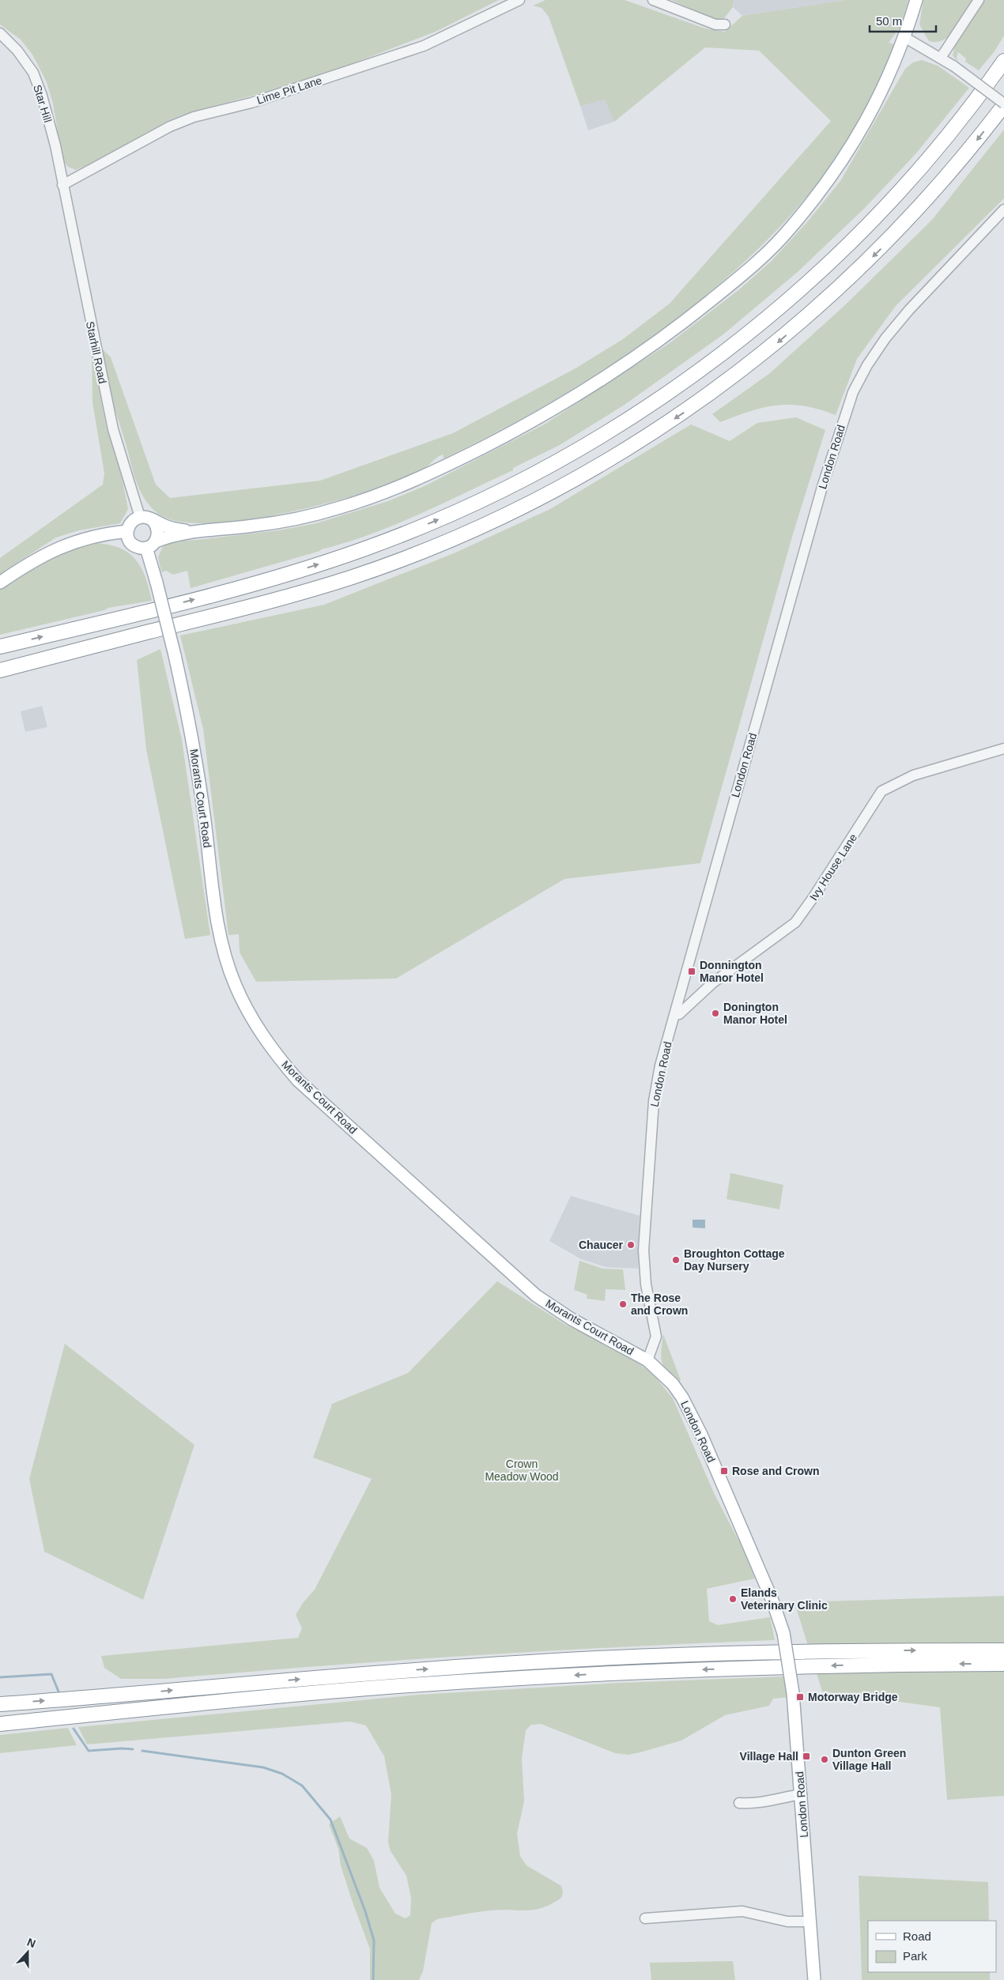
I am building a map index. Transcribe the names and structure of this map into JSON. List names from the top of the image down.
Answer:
{
  "streets": {
    "main road": ["London Road", "Morants Court Road"],
    "street": [
      "Lime Pit Lane",
      "Star Hill",
      "Starhill Road",
      "Ivy House Lane"
    ]
  },
  "crossings": [
    ["Lime Pit Lane", "Star Hill"],
    ["Lime Pit Lane", "Starhill Road"],
    ["Star Hill", "Starhill Road"],
    ["Starhill Road", "Morants Court Road"],
    ["London Road", "Morants Court Road"],
    ["London Road", "Ivy House Lane"]
  ],
  "parks": ["Crown Meadow Wood"],
  "places": {
    "transit": [
      "Donnington Manor Hotel",
      "Rose and Crown",
      "Motorway Bridge",
      "Village Hall"
    ],
    "other": [
      "Donington Manor Hotel",
      "Chaucer",
      "Broughton Cottage Day Nursery",
      "The Rose and Crown",
      "Elands Veterinary Clinic",
      "Dunton Green Village Hall"
    ]
  },
  "legend": ["Road", "Park"],
  "scale_bar": "50 m",
  "north": "top"
}
